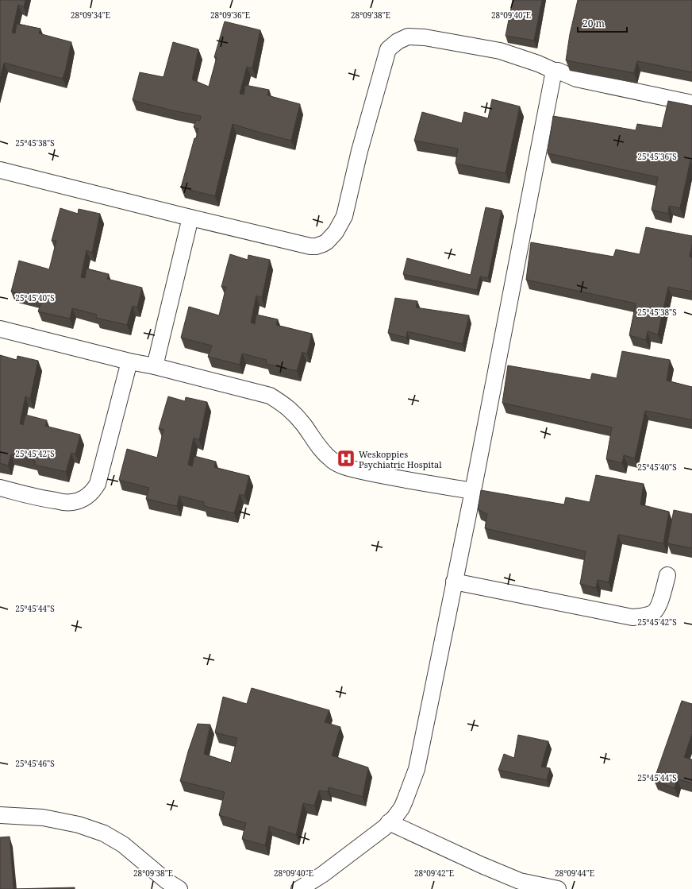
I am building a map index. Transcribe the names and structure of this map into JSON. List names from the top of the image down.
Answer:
{
  "places": {
    "hospital": ["Weskoppies Psychiatric Hospital"]
  },
  "scale_bar": "20 m",
  "coordinates": [
    "28°09'34\"E",
    "28°09'36\"E",
    "28°09'38\"E",
    "28°09'40\"E",
    "25°45'38\"S",
    "25°45'36\"S",
    "25°45'40\"S",
    "25°45'42\"S",
    "25°45'44\"S",
    "25°45'46\"S",
    "28°09'42\"E",
    "28°09'44\"E"
  ]
}
